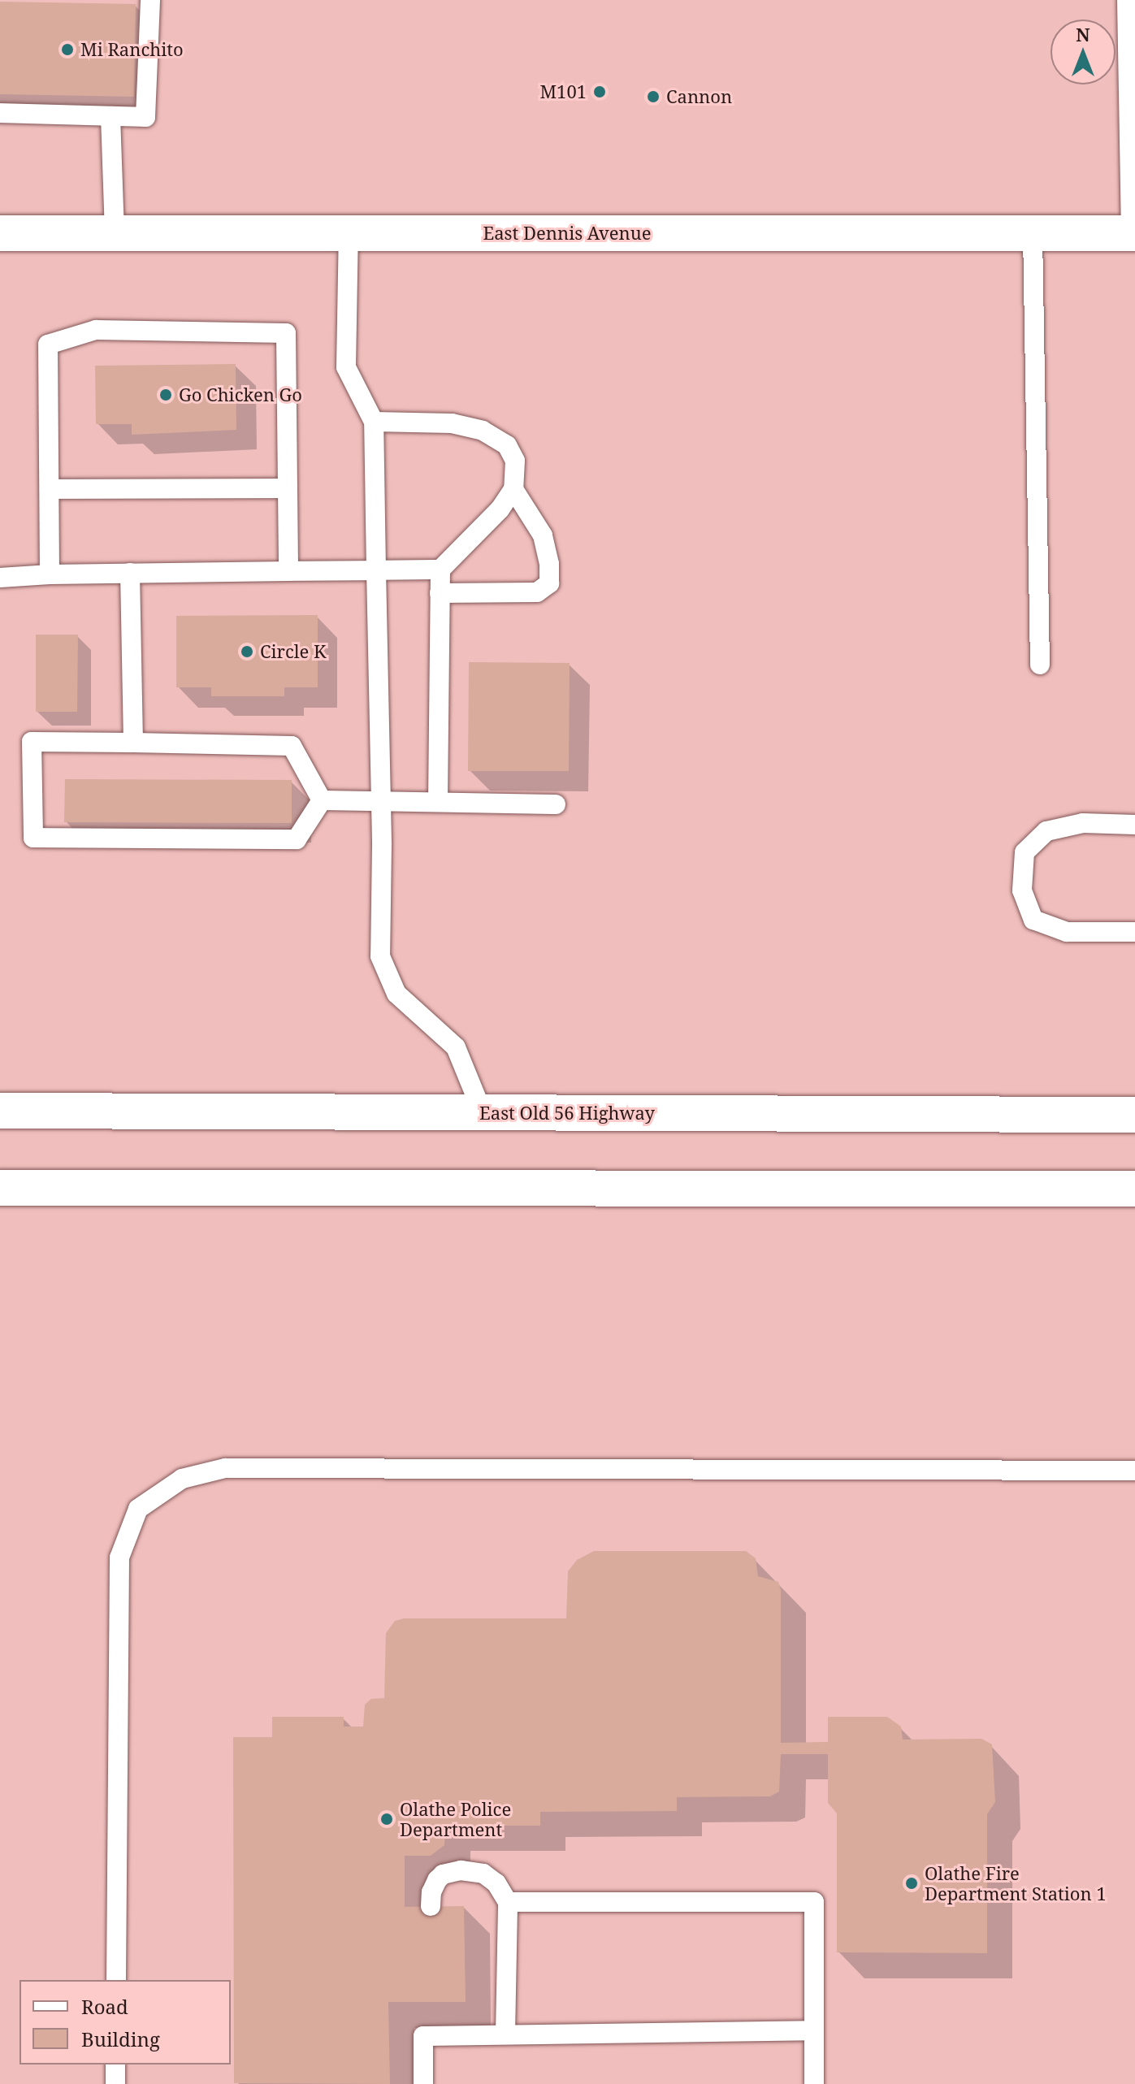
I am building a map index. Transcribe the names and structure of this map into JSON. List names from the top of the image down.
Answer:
{
  "streets": {
    "main road": ["East Dennis Avenue", "East Old 56 Highway"]
  },
  "places": [
    "Mi Ranchito",
    "M101",
    "Cannon",
    "Go Chicken Go",
    "Circle K",
    "Olathe Police Department",
    "Olathe Fire Department Station 1"
  ],
  "legend": ["Road", "Building"],
  "north": "top"
}
